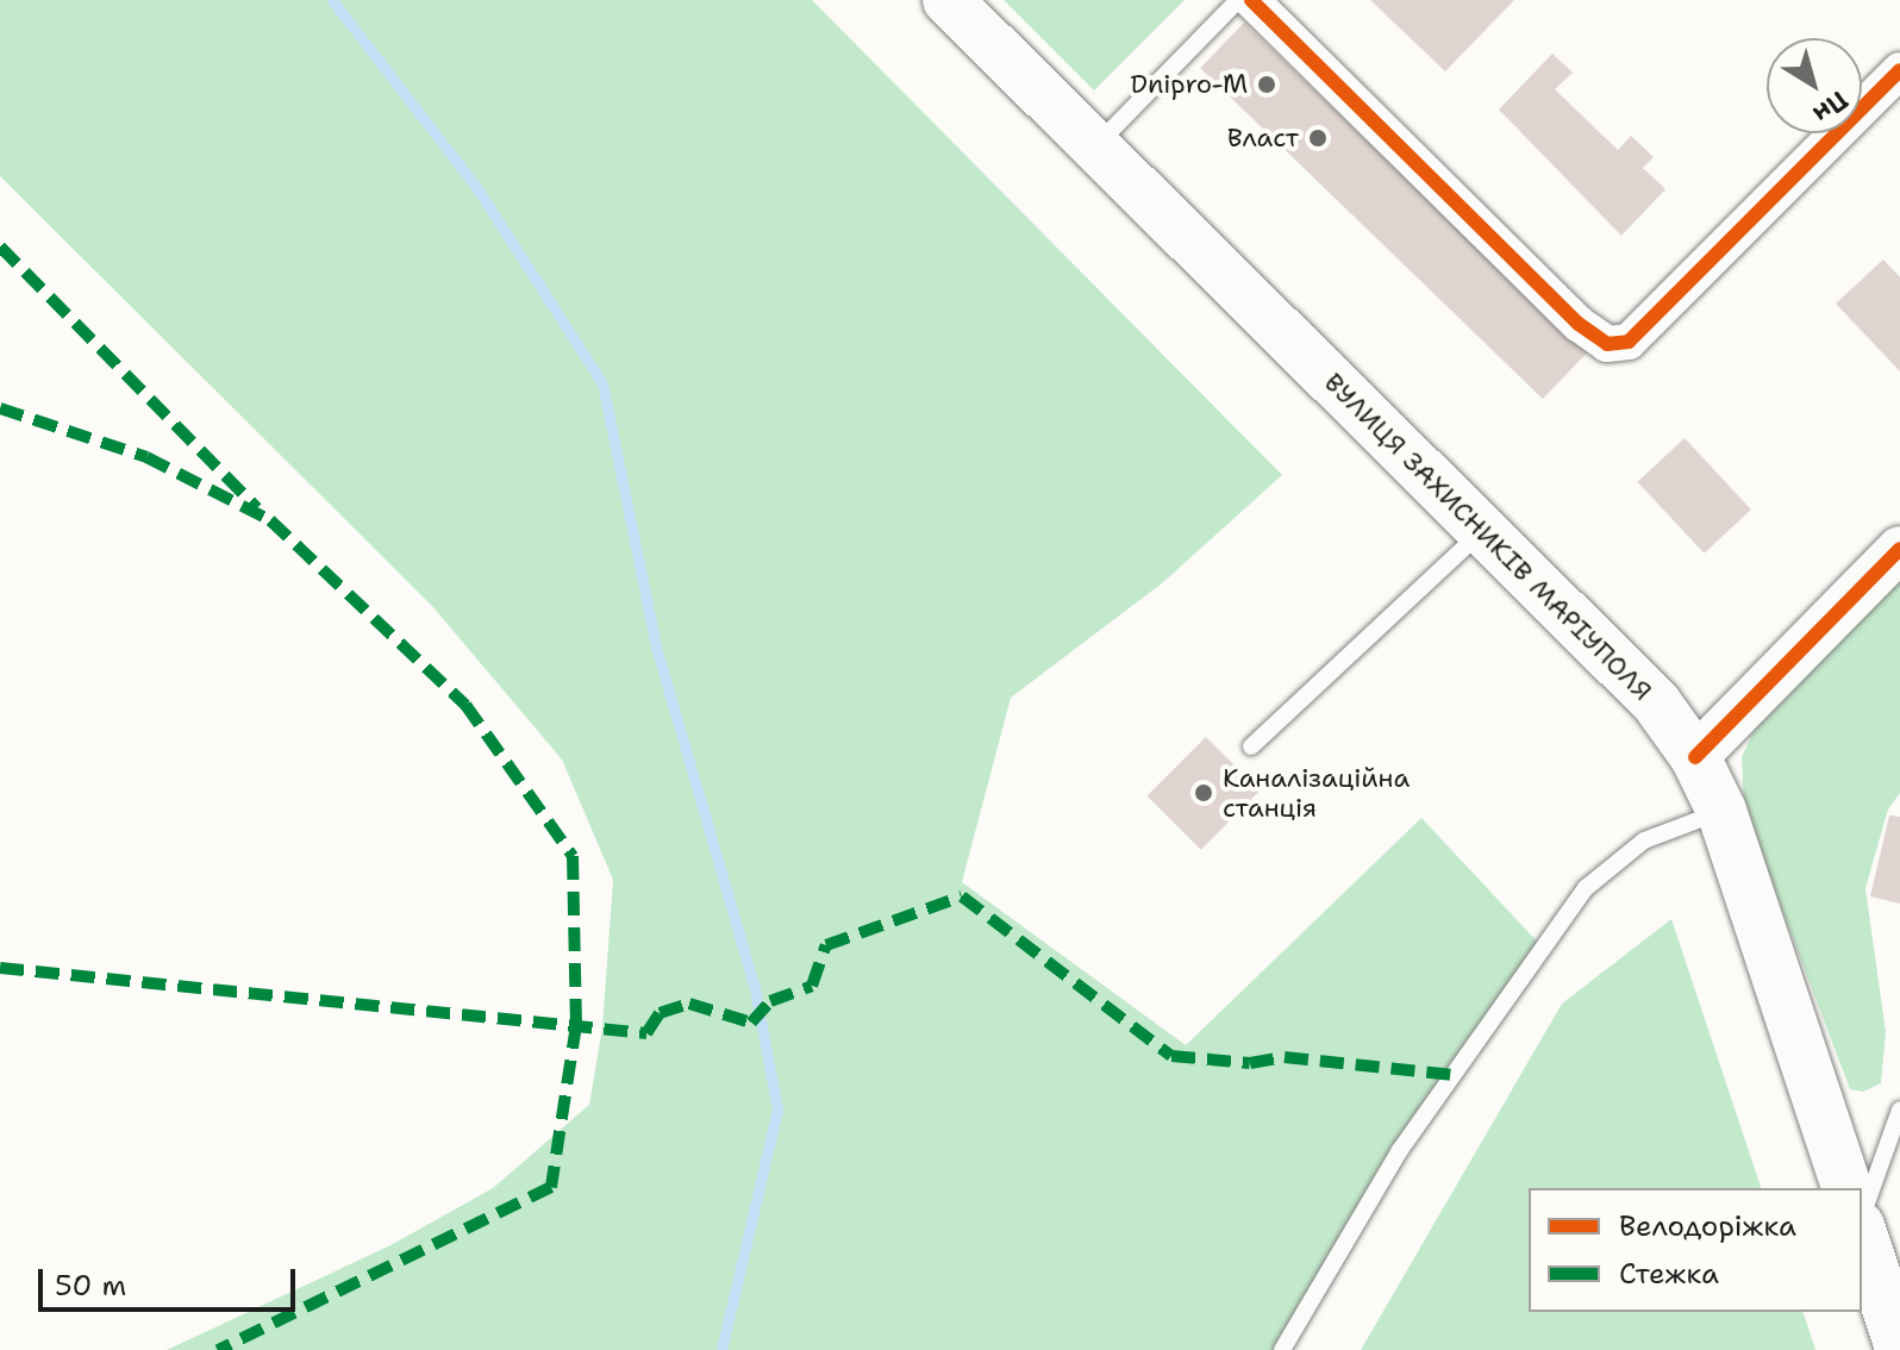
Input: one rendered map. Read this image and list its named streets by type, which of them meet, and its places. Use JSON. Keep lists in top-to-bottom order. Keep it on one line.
{"streets":{"main road":["ВУЛИЦЯ ЗАХИСНИКІВ МАРІУПОЛЯ"]},"places":["Dnipro-M","Власт","Каналізаційна станція"],"legend":["Велодоріжка","Стежка"],"scale_bar":"50 m","north":"bottom right"}
